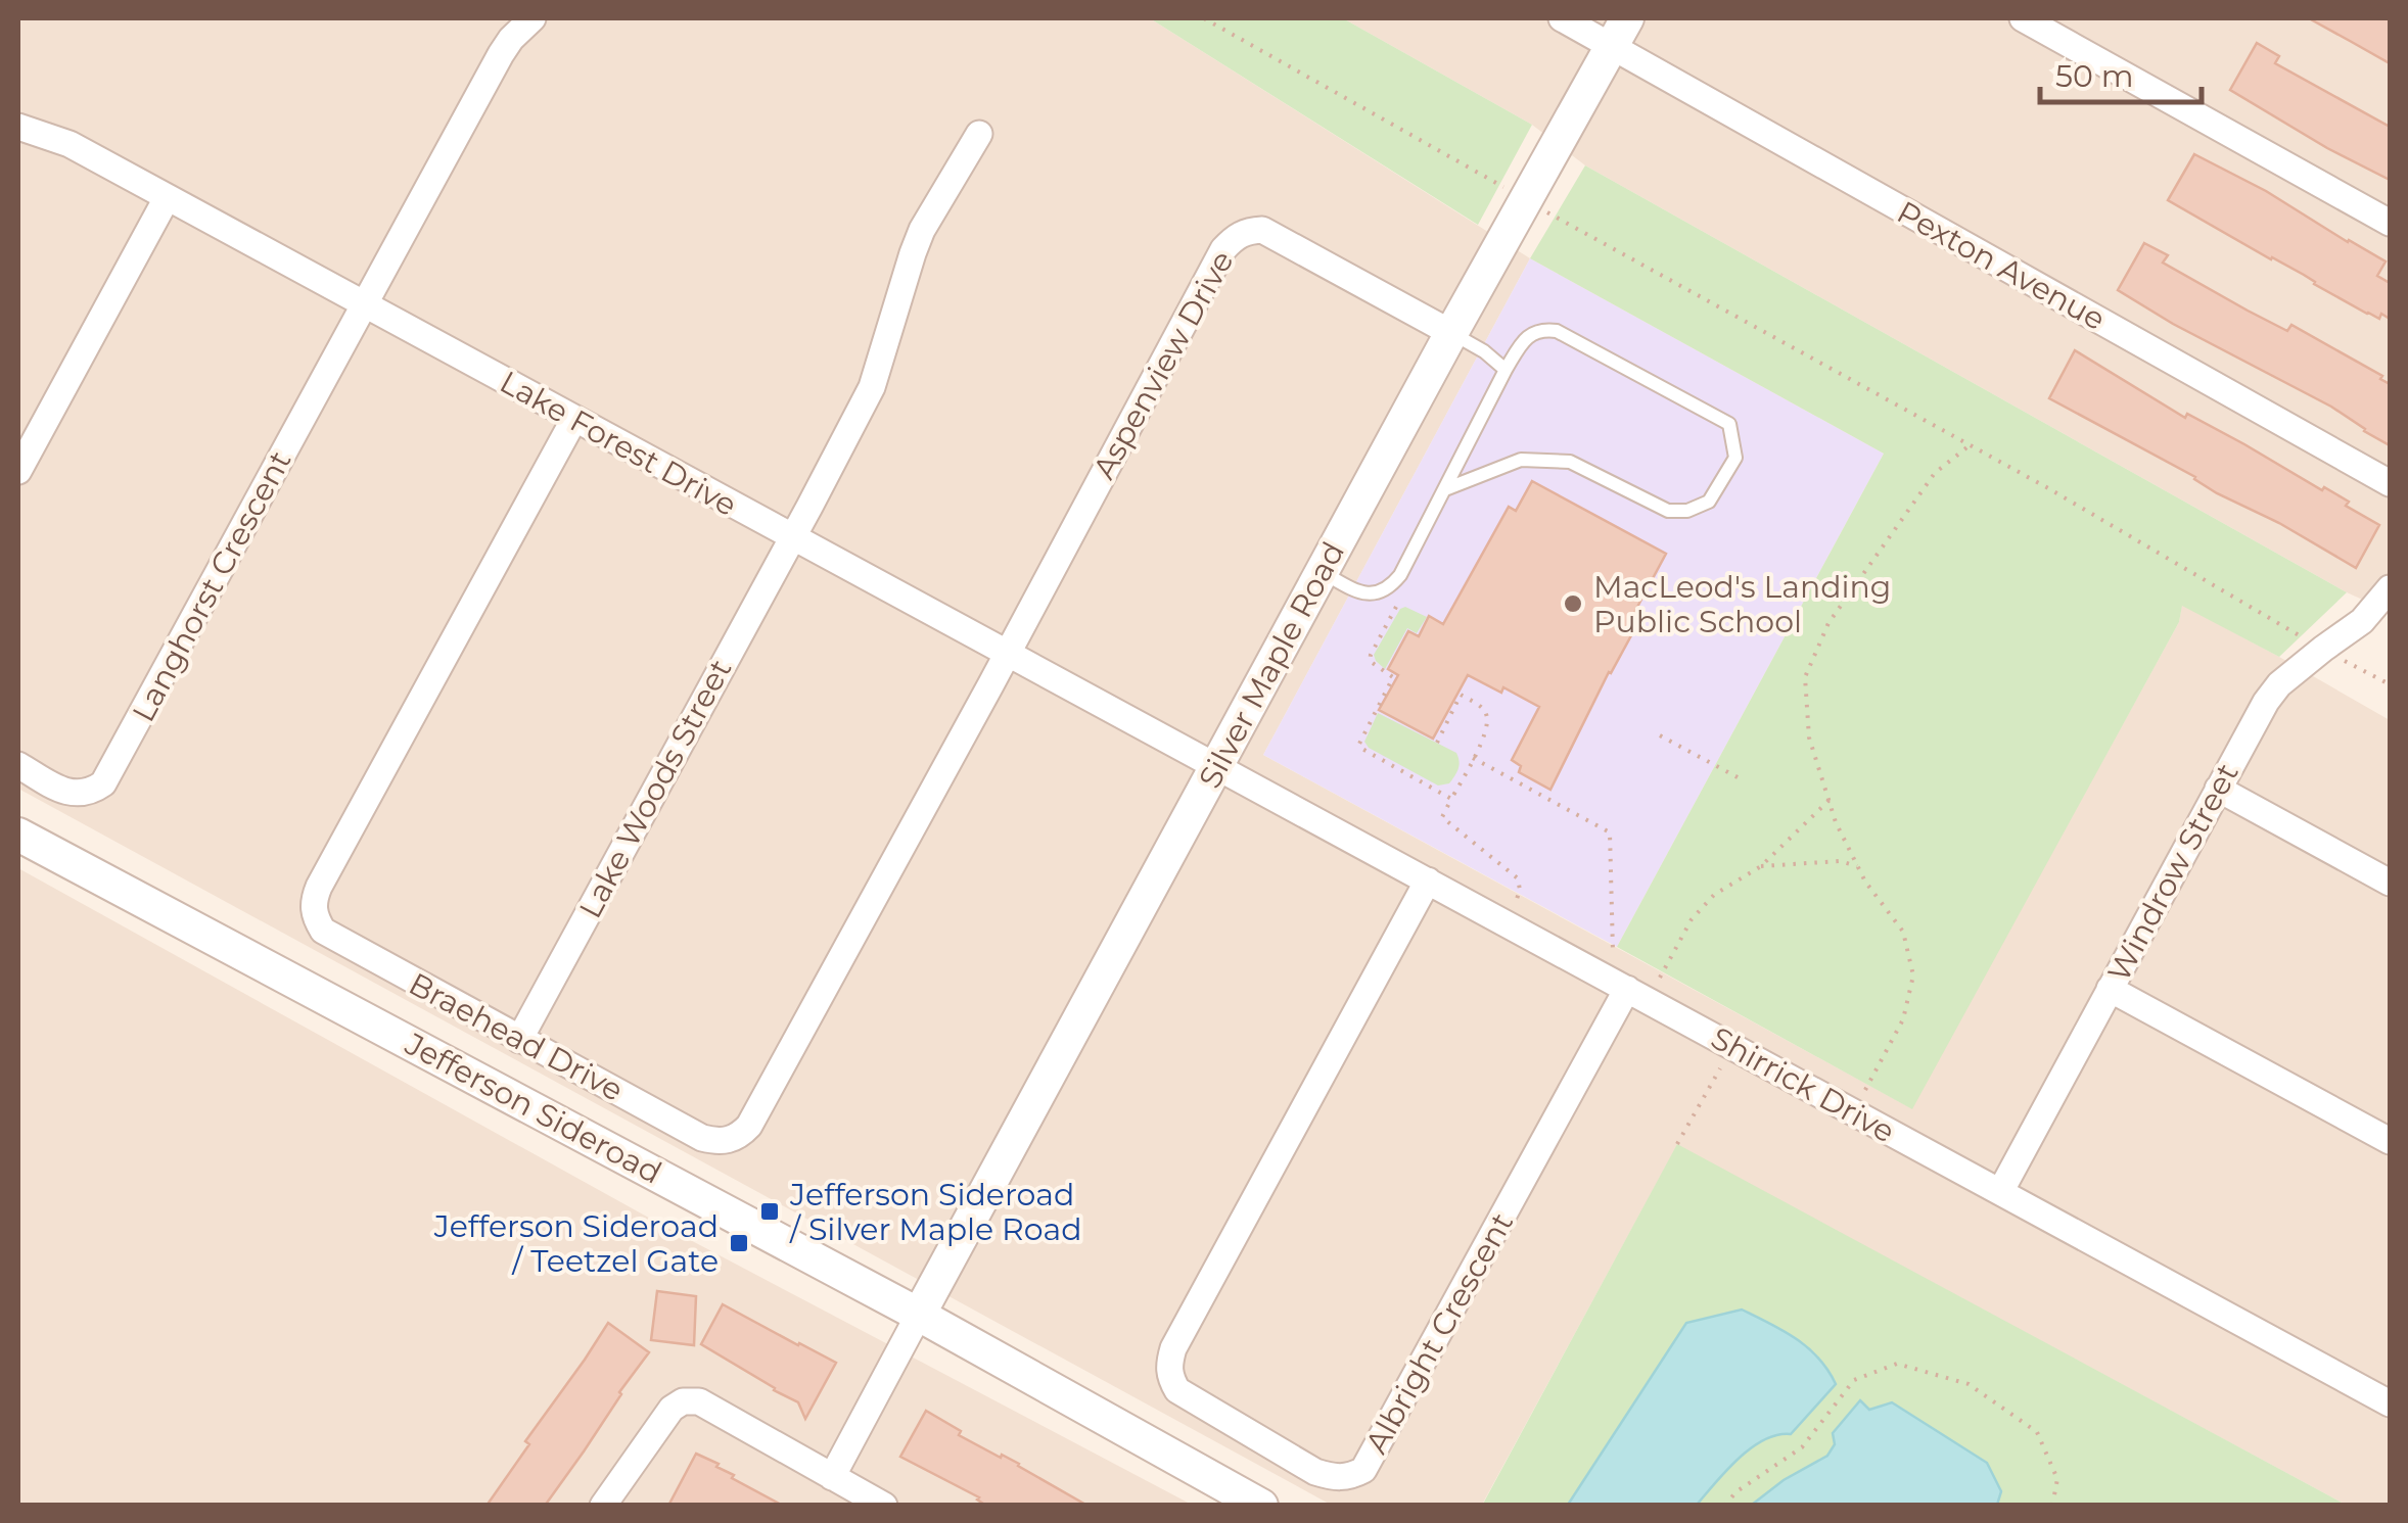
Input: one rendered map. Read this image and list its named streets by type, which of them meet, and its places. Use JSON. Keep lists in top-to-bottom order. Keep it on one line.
{"streets":{"street":["Pexton Avenue","Aspenview Drive","Lake Forest Drive","Langhorst Crescent","Silver Maple Road","Lake Woods Street","Windrow Street","Braehead Drive","Shirrick Drive","Jefferson Sideroad","Albright Crescent"]},"crossings":[["Pexton Avenue","Silver Maple Road"],["Aspenview Drive","Lake Forest Drive"],["Aspenview Drive","Silver Maple Road"],["Aspenview Drive","Braehead Drive"],["Lake Forest Drive","Langhorst Crescent"],["Lake Forest Drive","Silver Maple Road"],["Lake Forest Drive","Lake Woods Street"],["Lake Forest Drive","Braehead Drive"],["Lake Forest Drive","Shirrick Drive"],["Silver Maple Road","Shirrick Drive"],["Silver Maple Road","Jefferson Sideroad"],["Lake Woods Street","Braehead Drive"],["Windrow Street","Shirrick Drive"],["Shirrick Drive","Albright Crescent"]],"places":{"other":["MacLeod's Landing Public School"],"transit":["Jefferson Sideroad / Silver Maple Road","Jefferson Sideroad / Teetzel Gate"]},"scale_bar":"50 m"}
